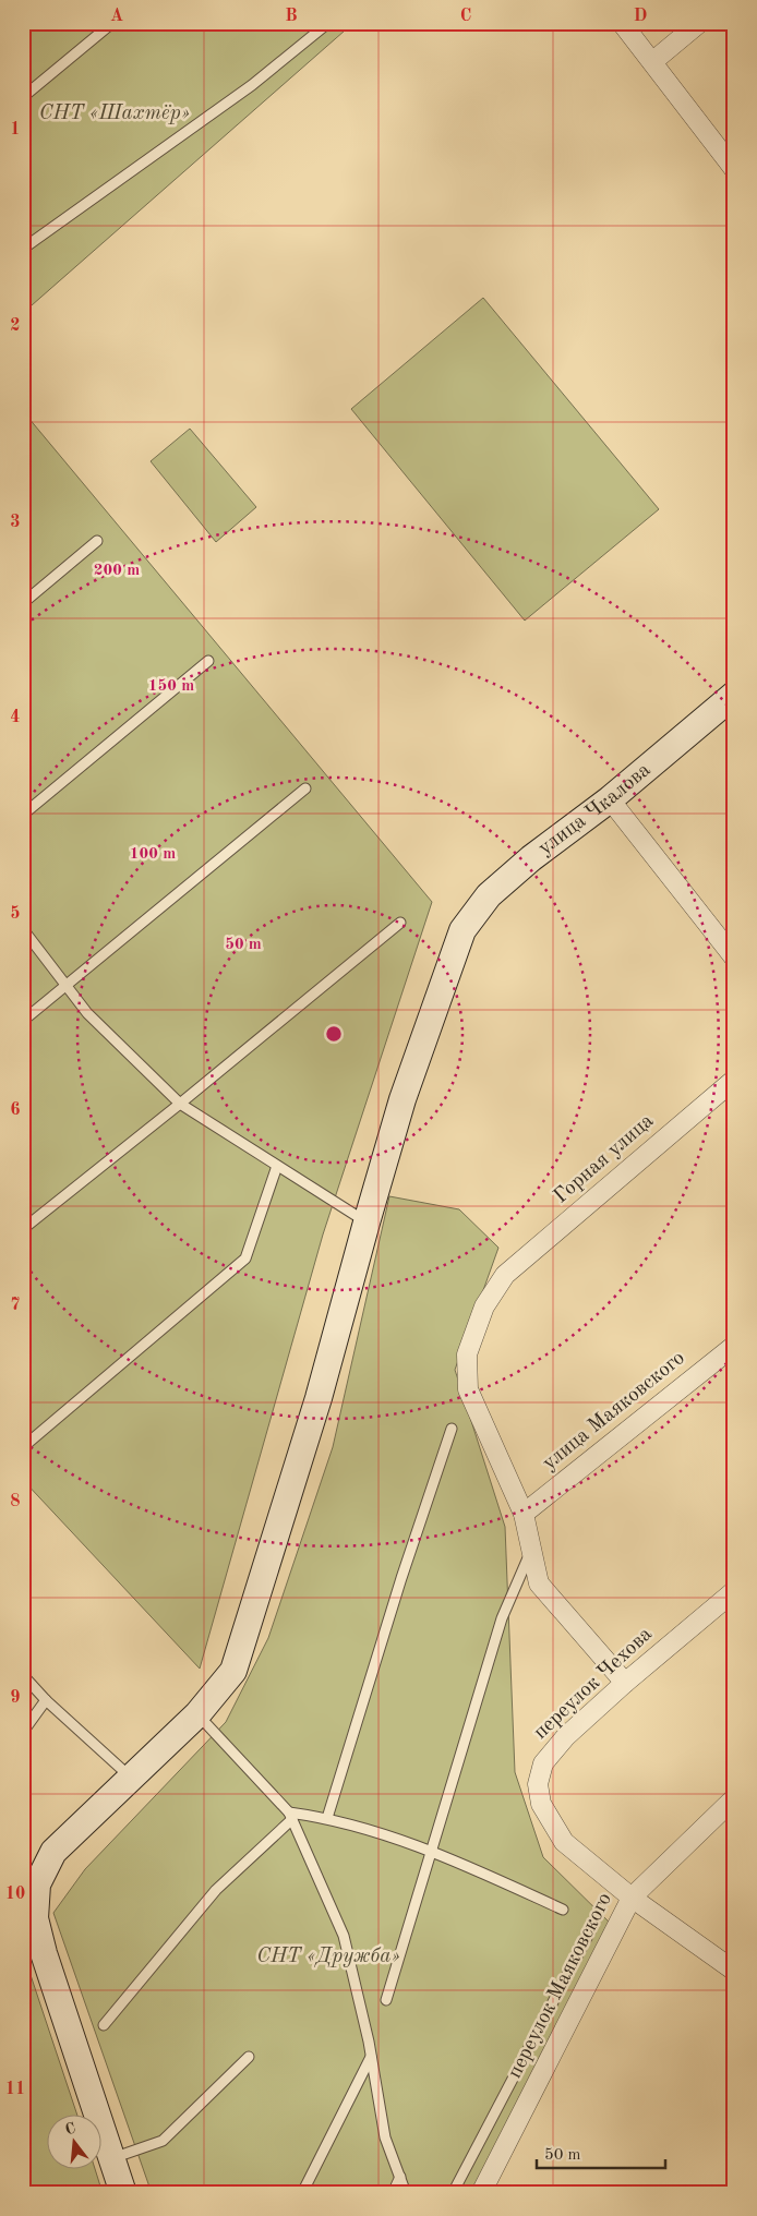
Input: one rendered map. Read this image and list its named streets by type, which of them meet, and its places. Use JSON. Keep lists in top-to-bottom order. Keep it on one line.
{"streets":{"main road":["улица Чкалова"],"street":["Горная улица","улица Маяковского","переулок Чехова","переулок Маяковского"]},"crossings":[["Горная улица","улица Маяковского"],["Горная улица","переулок Чехова"],["переулок Чехова","переулок Маяковского"]],"parks":["СНТ «Шахтёр»","СНТ «Дружба»"],"scale_bar":"50 m","north":"top","grid":{"columns":["A","B","C","D"],"rows":["1","2","3","4","5","6","7","8","9","10","11"]},"rings":["200 m","150 m","100 m","50 m"]}
